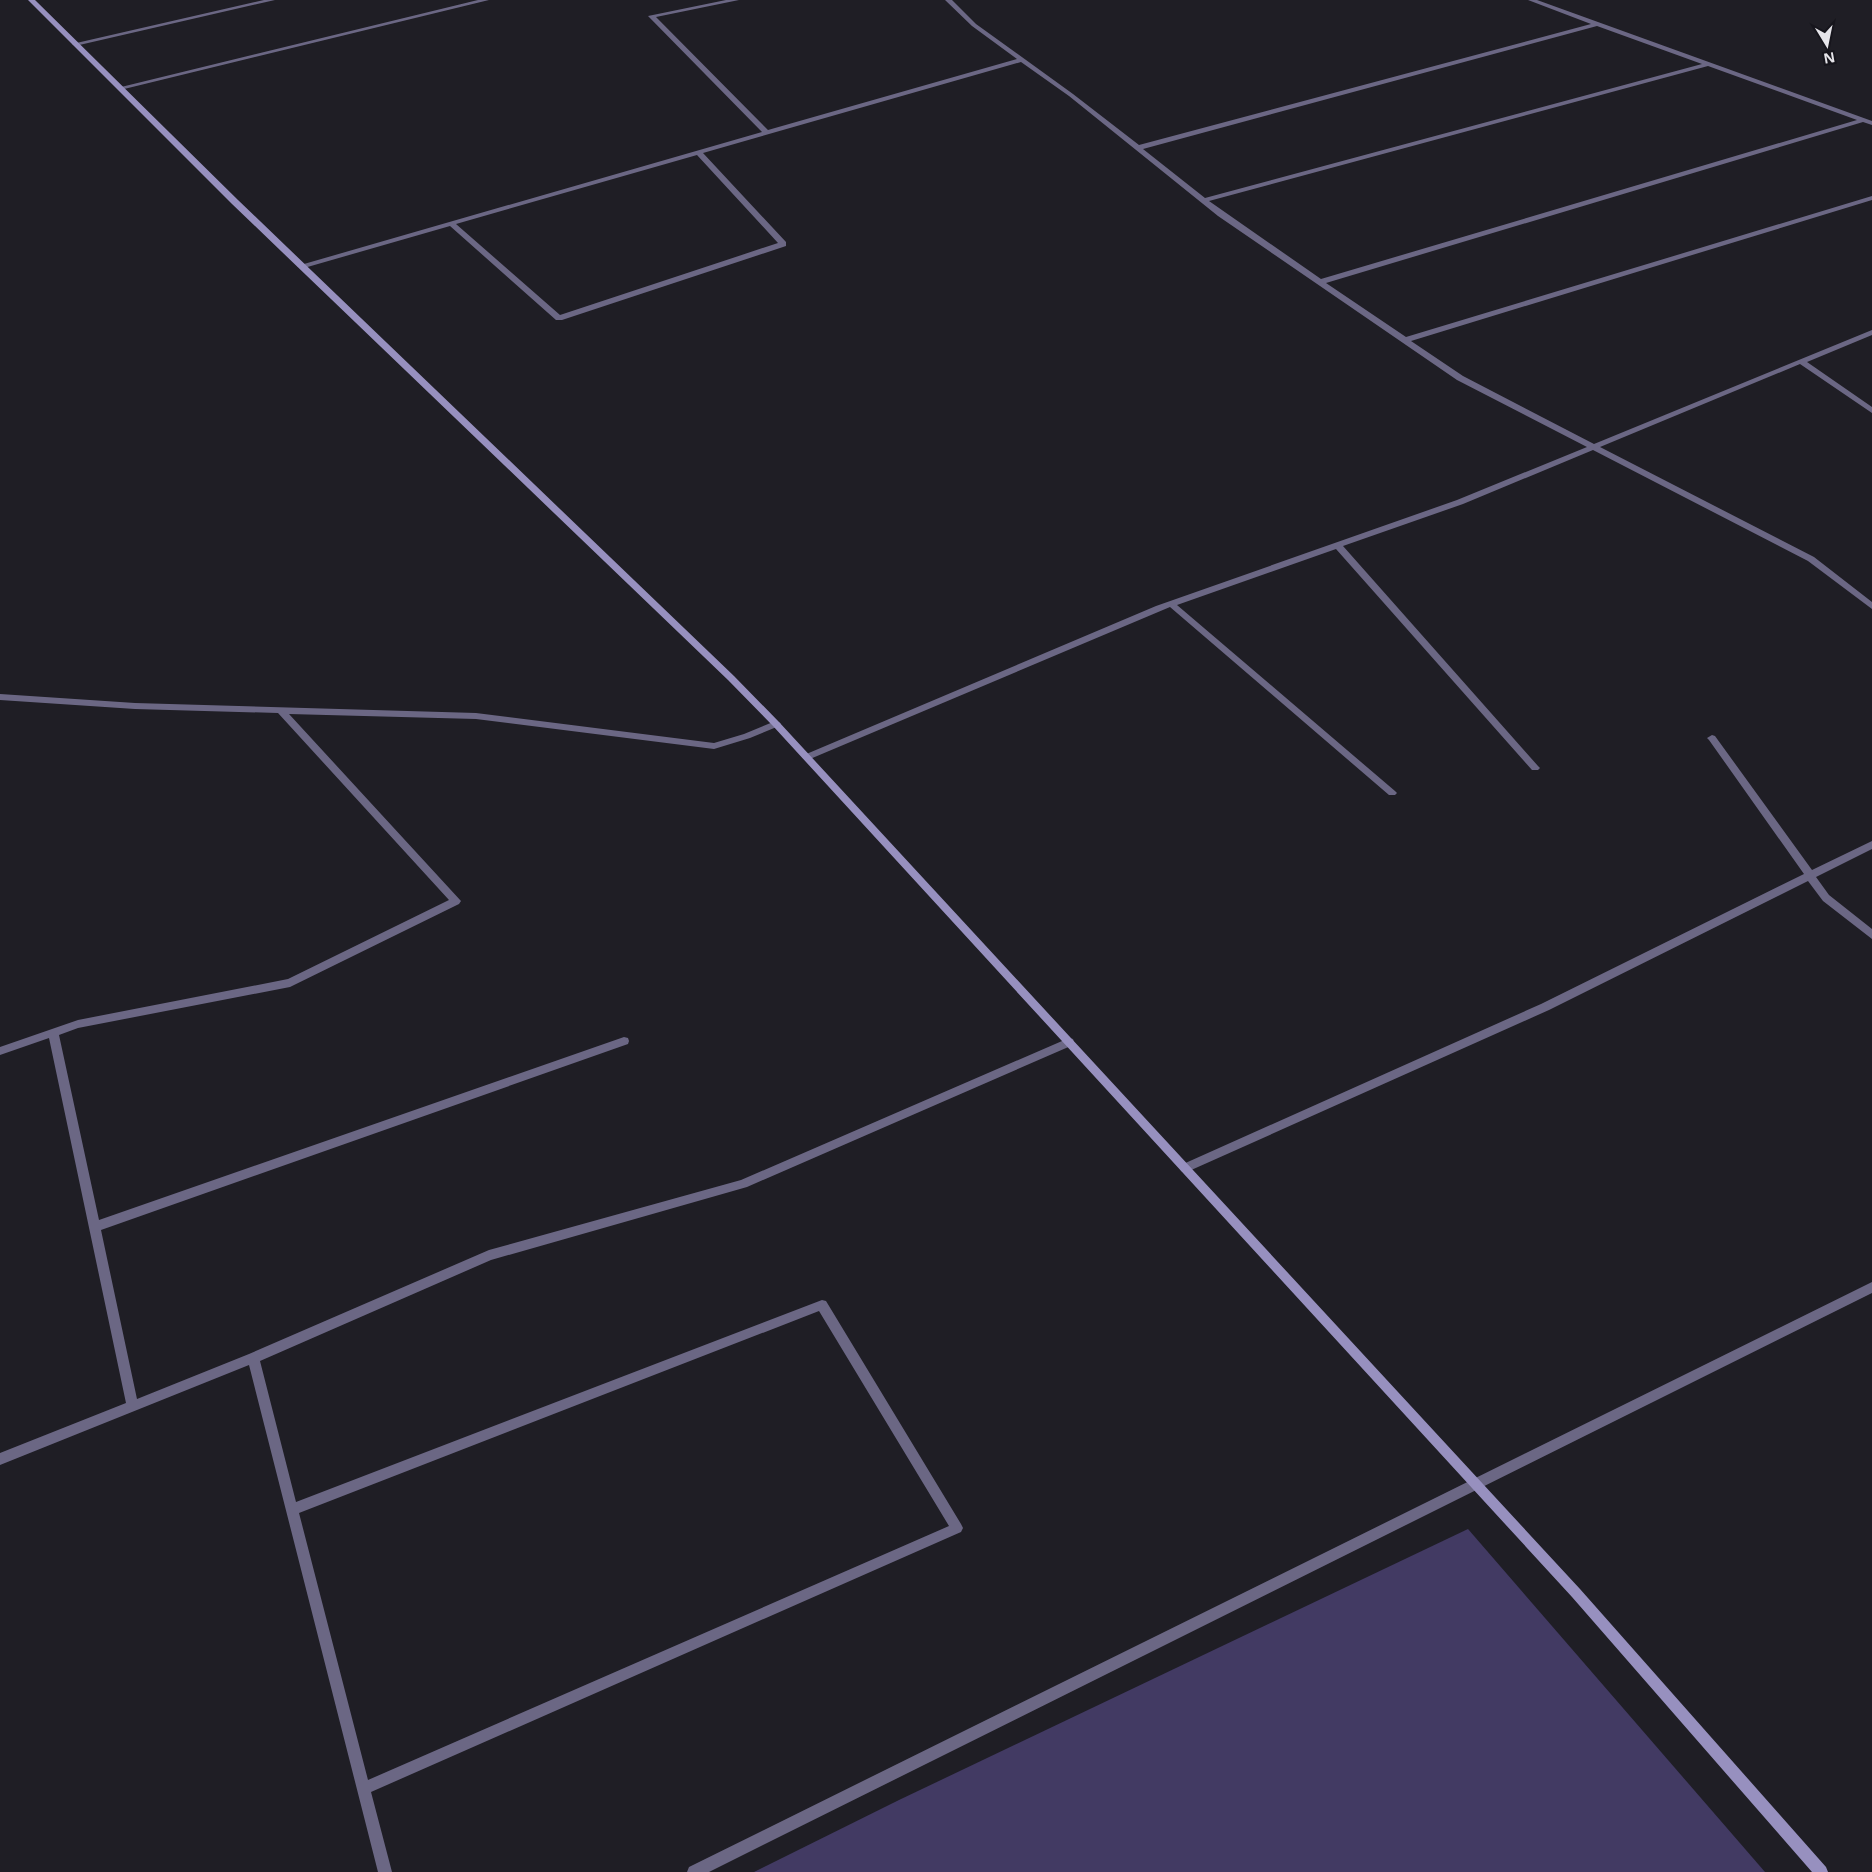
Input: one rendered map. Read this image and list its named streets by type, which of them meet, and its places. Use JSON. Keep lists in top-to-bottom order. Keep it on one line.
{"north":"bottom"}
